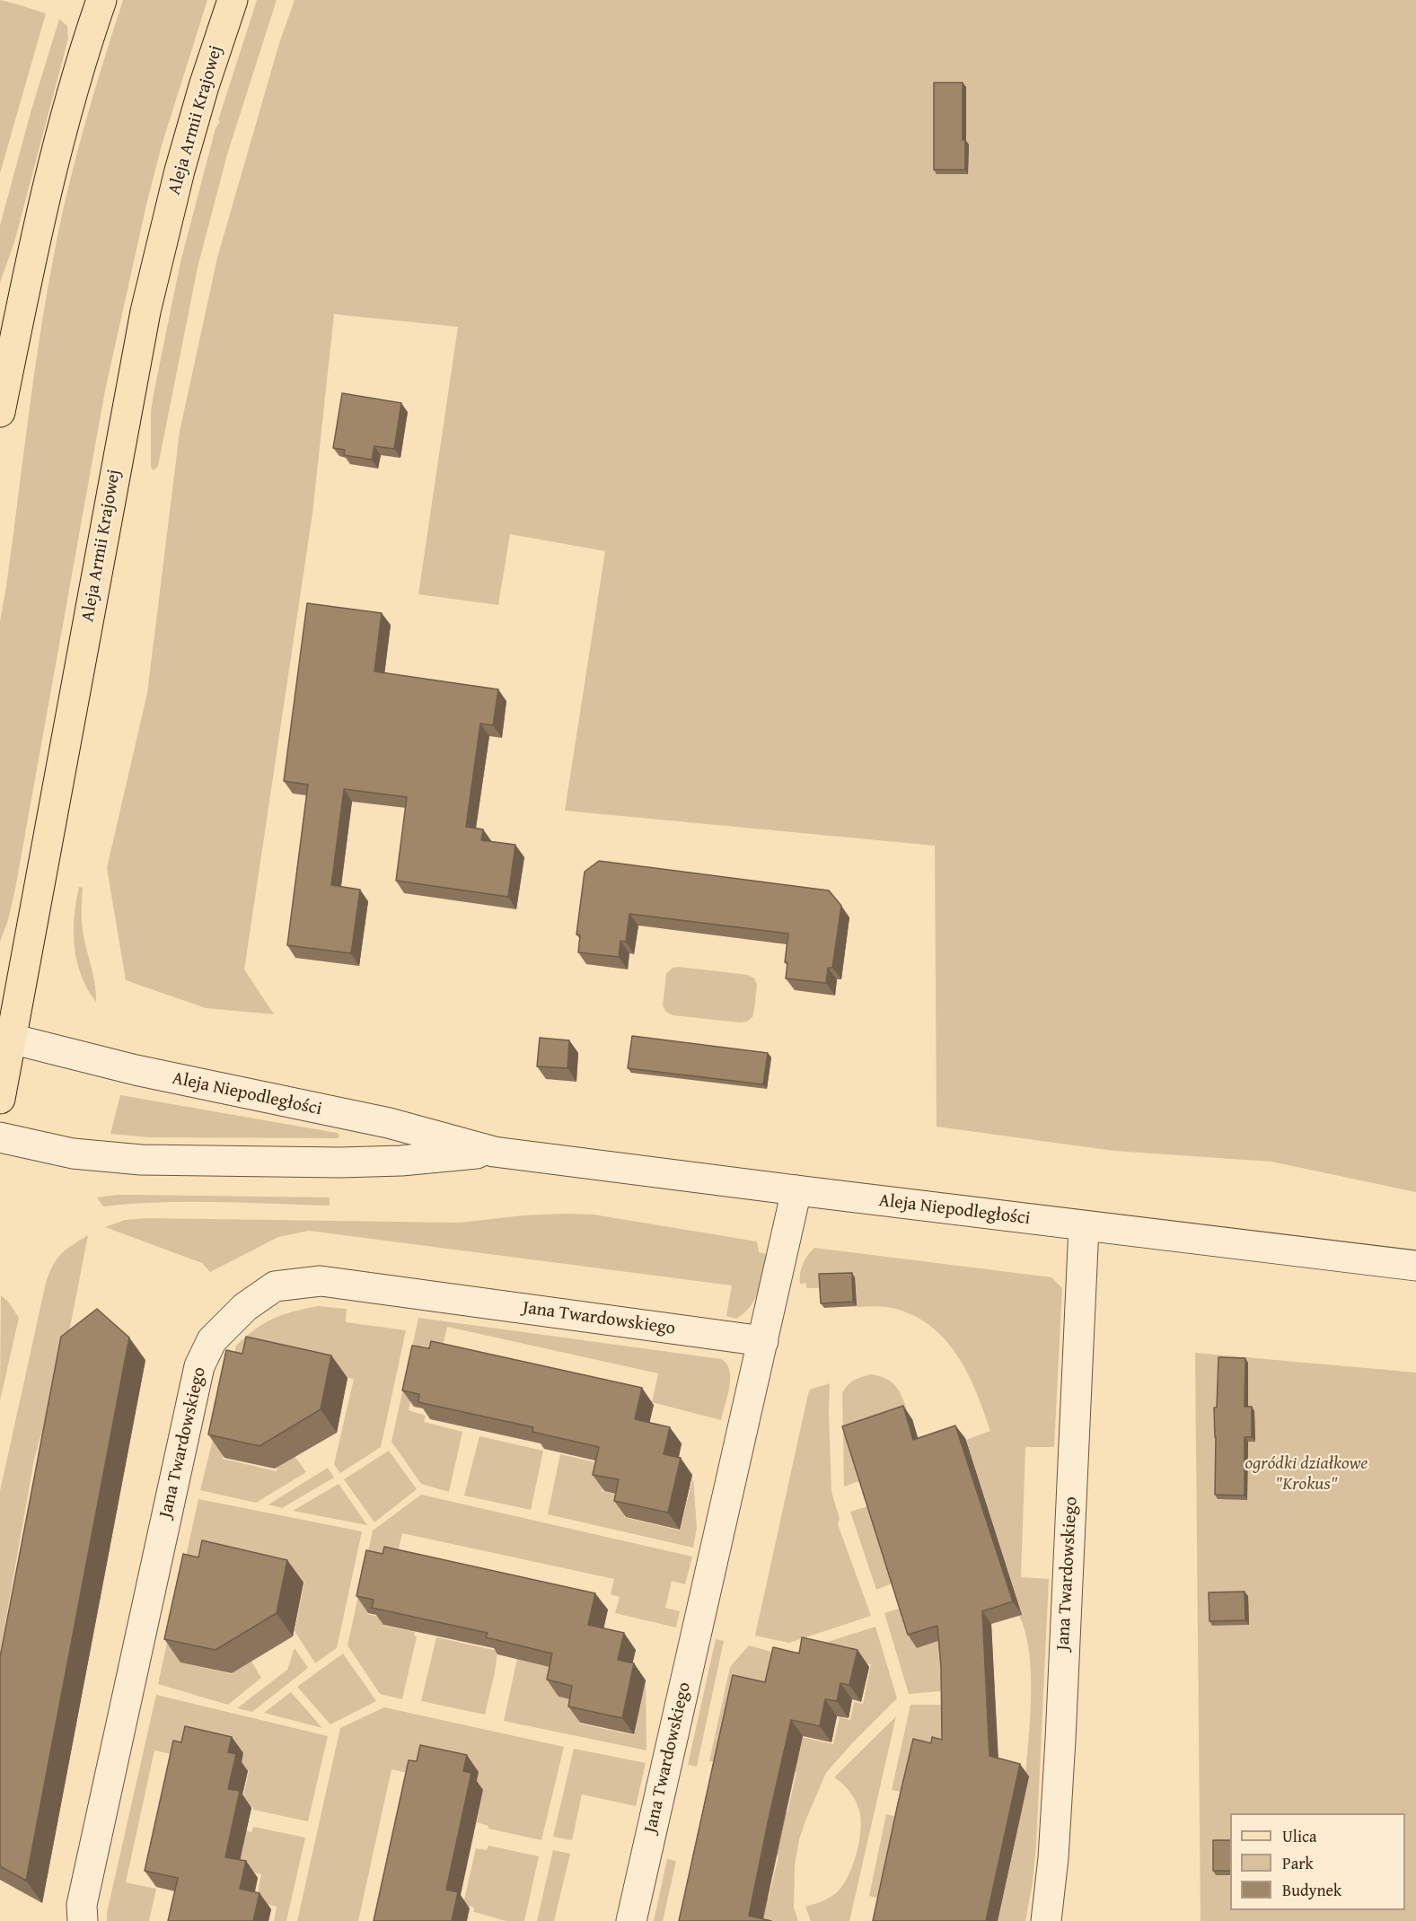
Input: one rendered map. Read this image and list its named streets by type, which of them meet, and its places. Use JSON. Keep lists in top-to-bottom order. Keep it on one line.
{"streets":{"main road":["Aleja Armii Krajowej"],"street":["Aleja Niepodległości","Jana Twardowskiego"]},"crossings":[["Aleja Armii Krajowej","Aleja Niepodległości"],["Aleja Niepodległości","Jana Twardowskiego"]],"parks":["ogródki działkowe \"Krokus\""],"legend":["Ulica","Park","Budynek"]}
